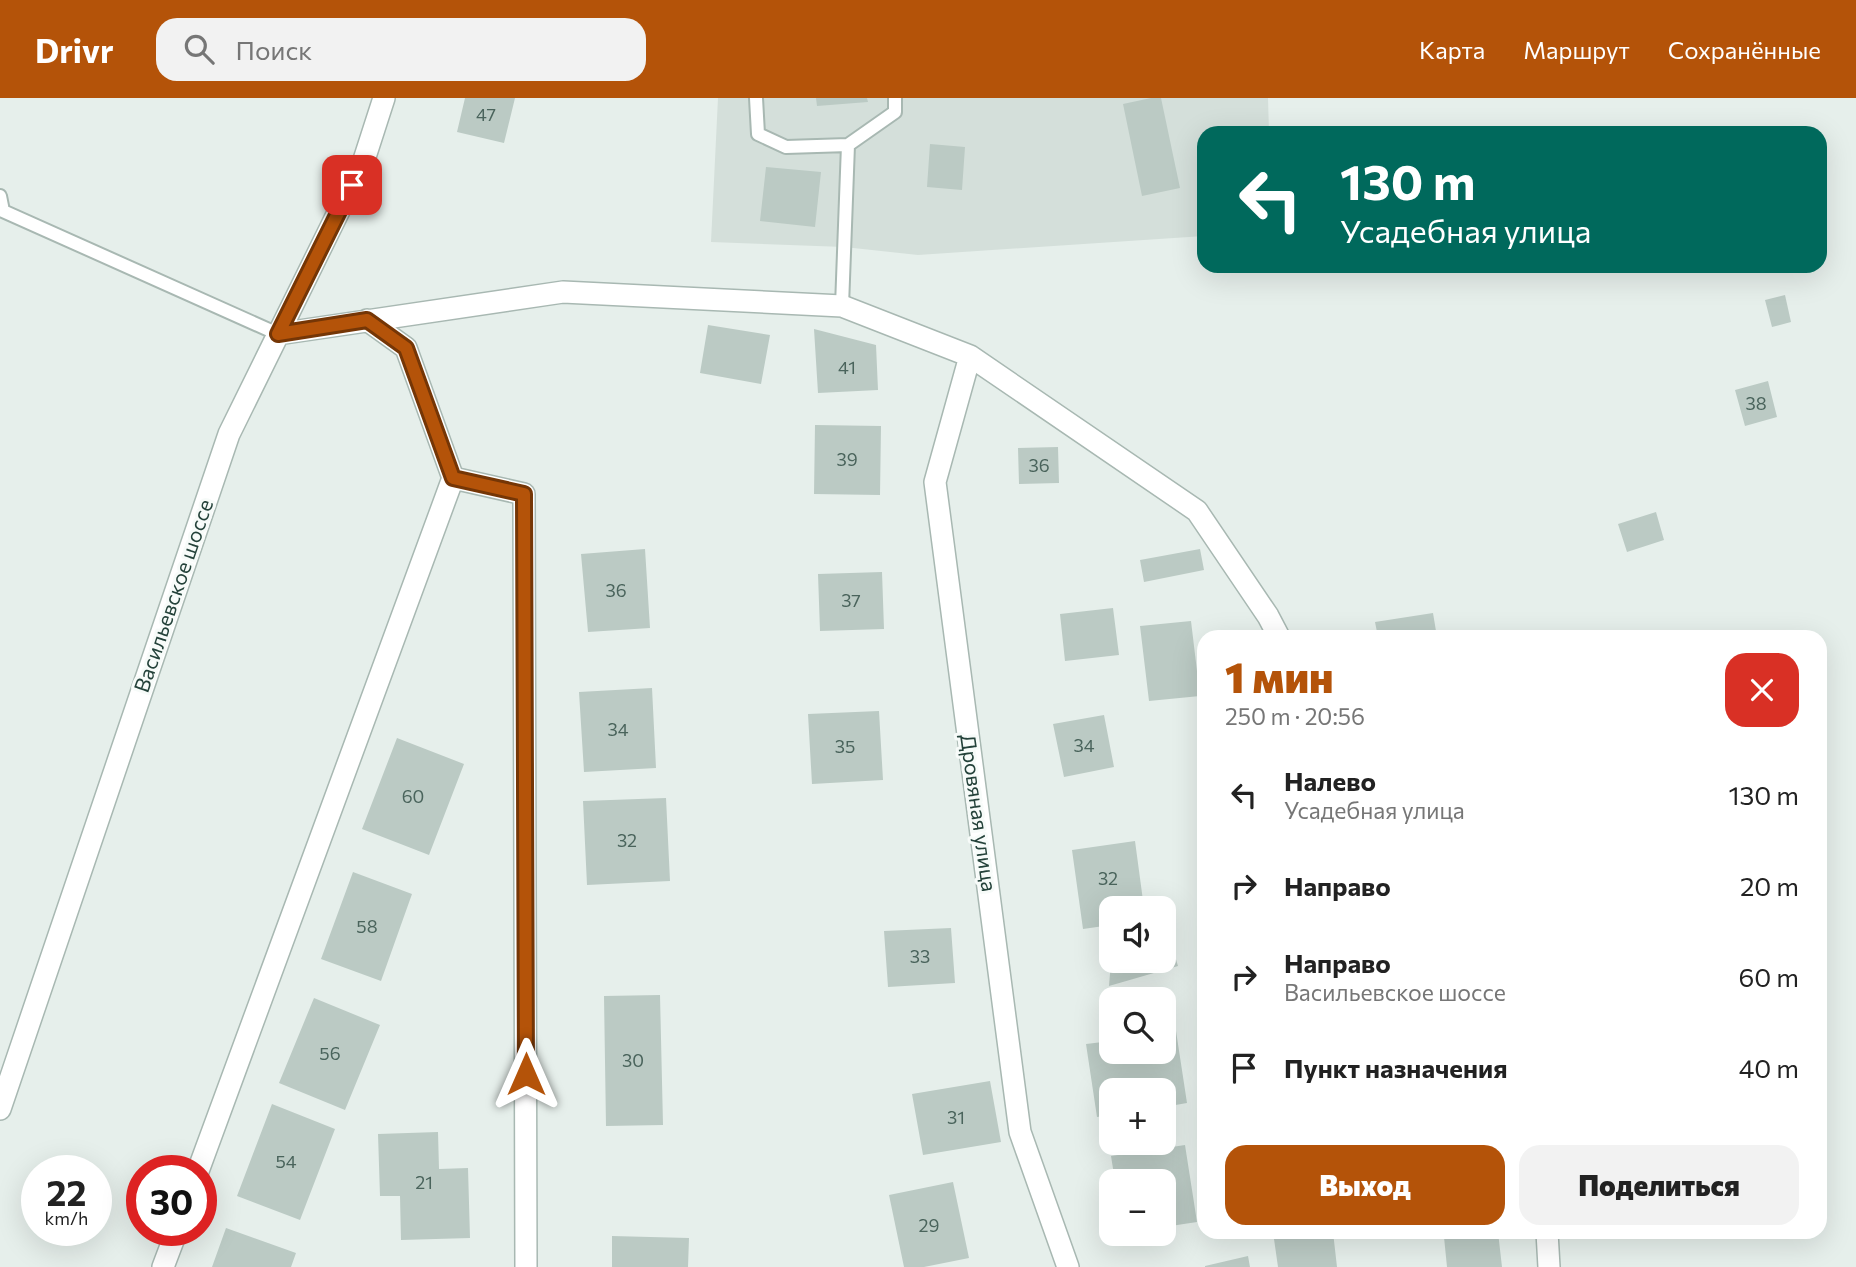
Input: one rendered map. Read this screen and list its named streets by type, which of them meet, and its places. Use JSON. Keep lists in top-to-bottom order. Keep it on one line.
{"streets":{"street":["Васильевское шоссе","Дровяная улица"]},"house_numbers":["47","41","38","39","36","36","37","34","34","35","60","32","32","58","33","56","30","31","54","21","29"],"page":{"header":"Drivr","search":"Поиск","nav":["Карта","Маршрут","Сохранённые"],"turn":["130 m","Усадебная улица"],"heading":["1 мин","250 m · 20:56"],"list":[{"name":"Налево","note":"Усадебная улица","value":"130 m"},{"name":"Направо","value":"20 m"},{"name":"Направо","note":"Васильевское шоссе","value":"60 m"},{"name":"Пункт назначения","value":"40 m"}],"map_buttons":["+","−"],"buttons":["Выход","Поделиться"],"speed":"22 km/h","limit":"30"}}
